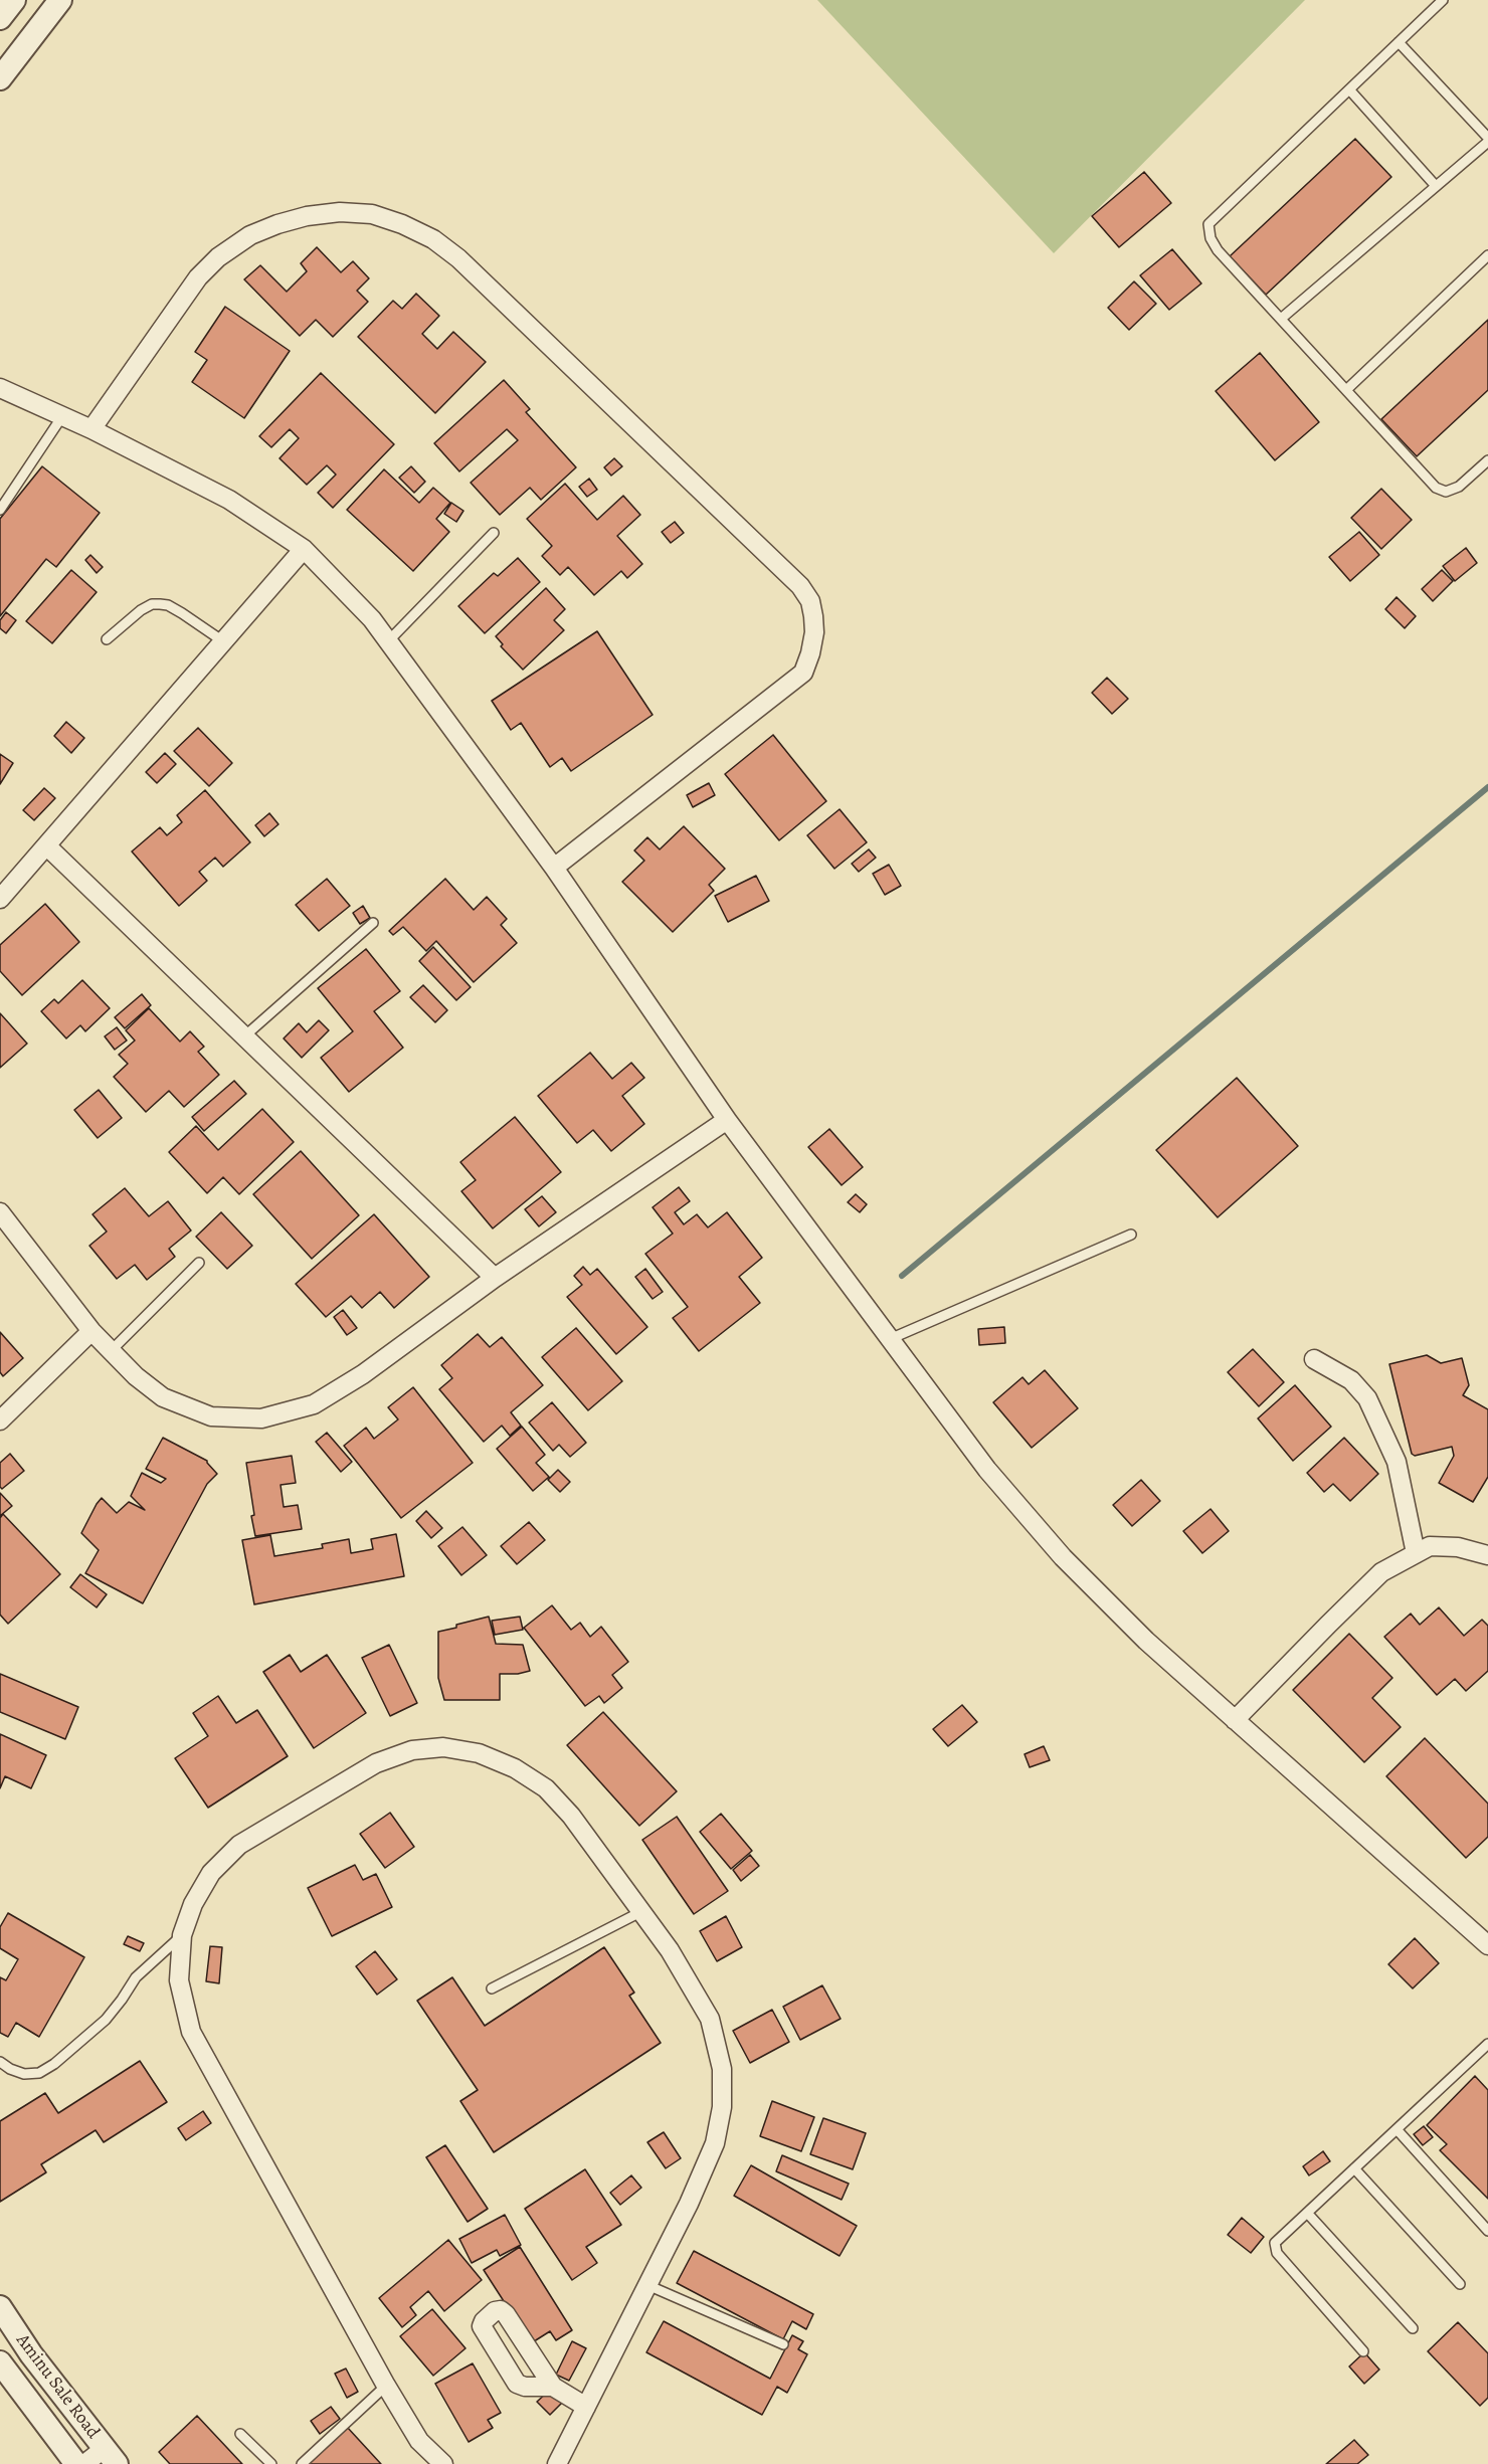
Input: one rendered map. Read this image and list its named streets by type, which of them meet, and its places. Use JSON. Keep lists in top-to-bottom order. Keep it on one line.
{"streets":{"street":["Aminu Sale Road"]}}
